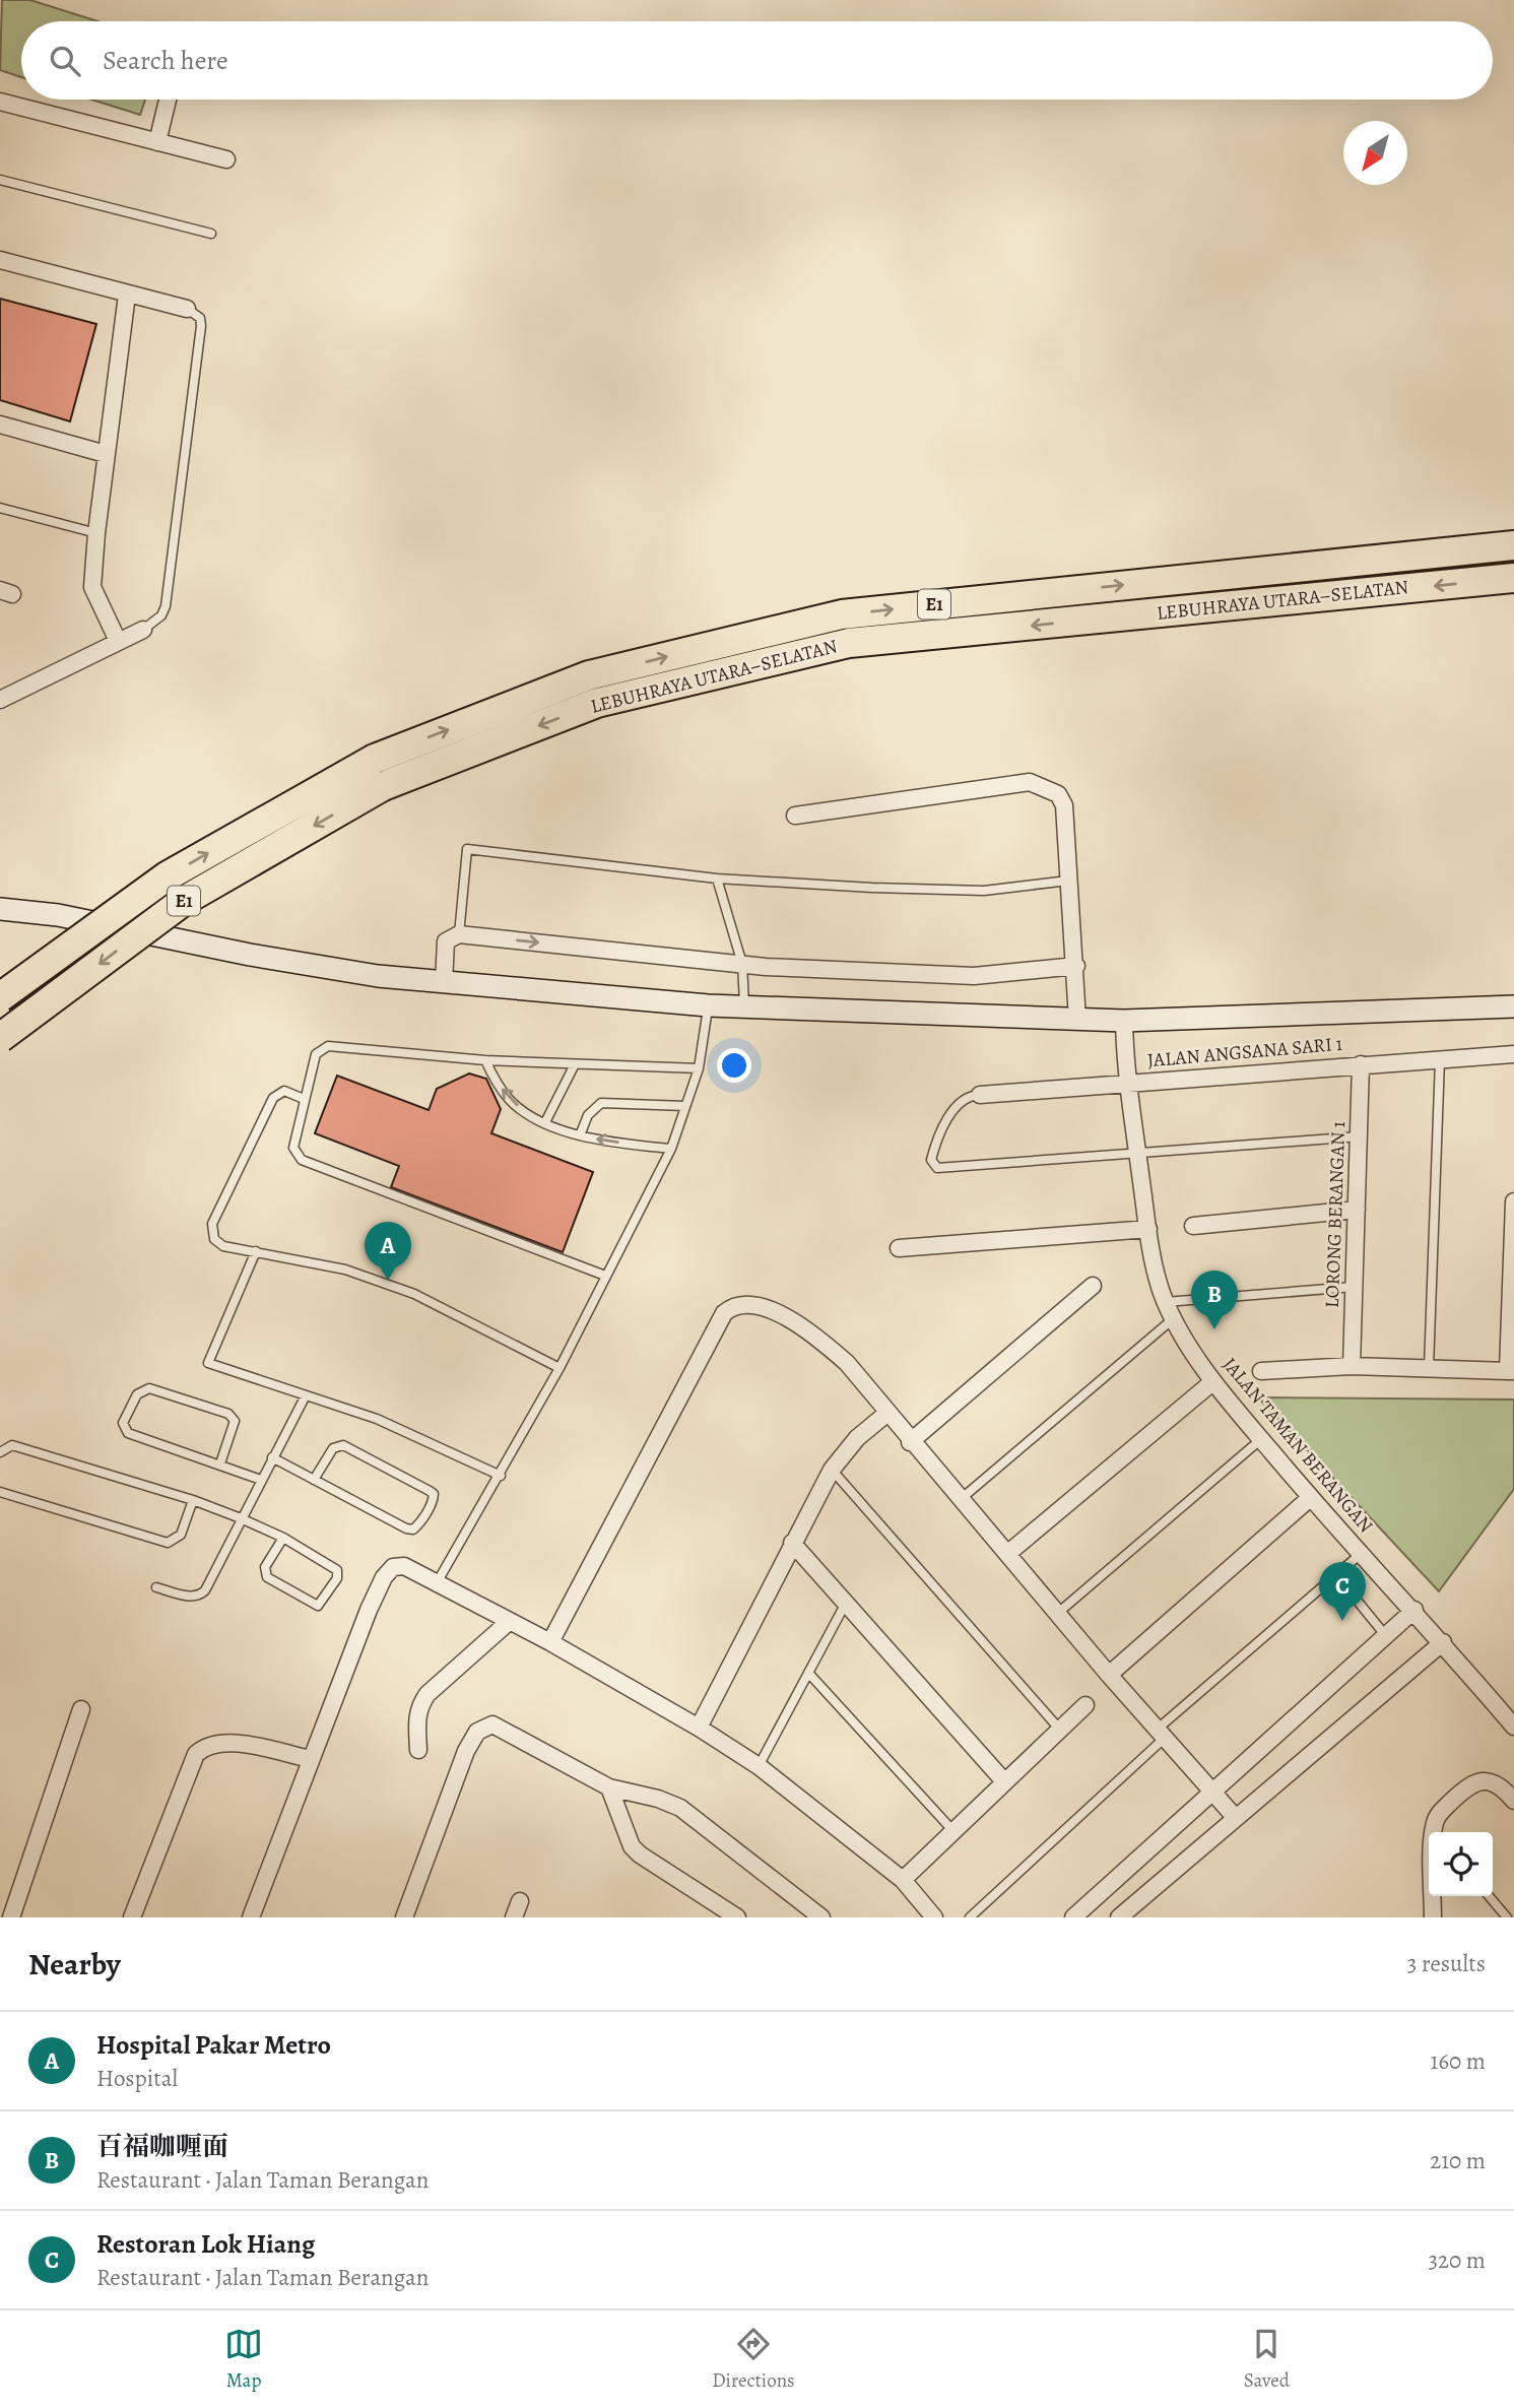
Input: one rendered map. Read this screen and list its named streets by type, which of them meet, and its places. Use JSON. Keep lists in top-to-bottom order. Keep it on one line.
{"streets":{"highway":["LEBUHRAYA UTARA–SELATAN","E1"],"street":["JALAN ANGSANA SARI 1","LORONG BERANGAN 1","JALAN TAMAN BERANGAN"]},"crossings":[["JALAN ANGSANA SARI 1","LORONG BERANGAN 1"],["JALAN ANGSANA SARI 1","JALAN TAMAN BERANGAN"]],"north":"bottom left","page":{"search":"Search here","pins":["A","B","C"],"heading":["Nearby","3 results"],"list":[{"mark":"A","name":"Hospital Pakar Metro","note":"Hospital","value":"160 m"},{"mark":"B","name":"百福咖喱面","note":"Restaurant · Jalan Taman Berangan","value":"210 m"},{"mark":"C","name":"Restoran Lok Hiang","note":"Restaurant · Jalan Taman Berangan","value":"320 m"}],"nav":["Map","Directions","Saved"]}}
